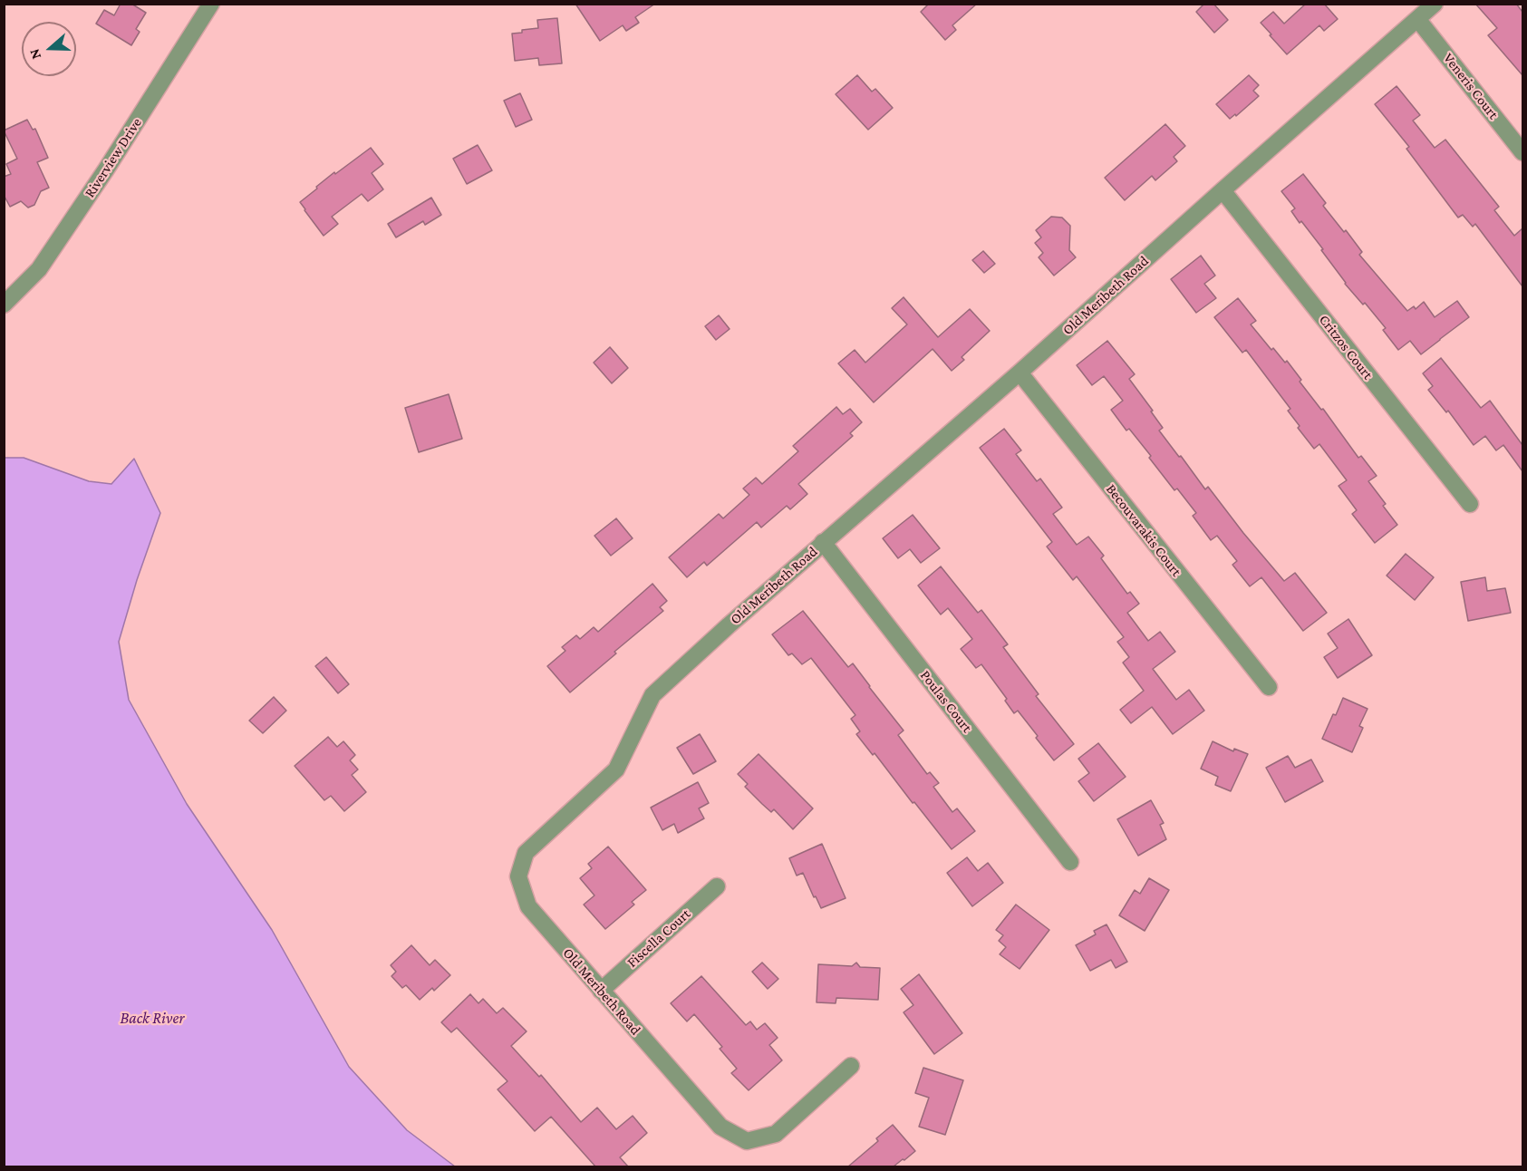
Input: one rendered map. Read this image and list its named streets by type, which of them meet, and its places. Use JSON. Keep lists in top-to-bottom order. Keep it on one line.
{"streets":{"street":["Veneris Court","Riverview Drive","Old Meribeth Road","Critzos Court","Becouvarakis Court","Poulas Court","Fiscella Court"]},"crossings":[["Veneris Court","Old Meribeth Road"],["Old Meribeth Road","Critzos Court"],["Old Meribeth Road","Becouvarakis Court"],["Old Meribeth Road","Poulas Court"],["Old Meribeth Road","Fiscella Court"]],"water":["Back River"],"north":"left"}
